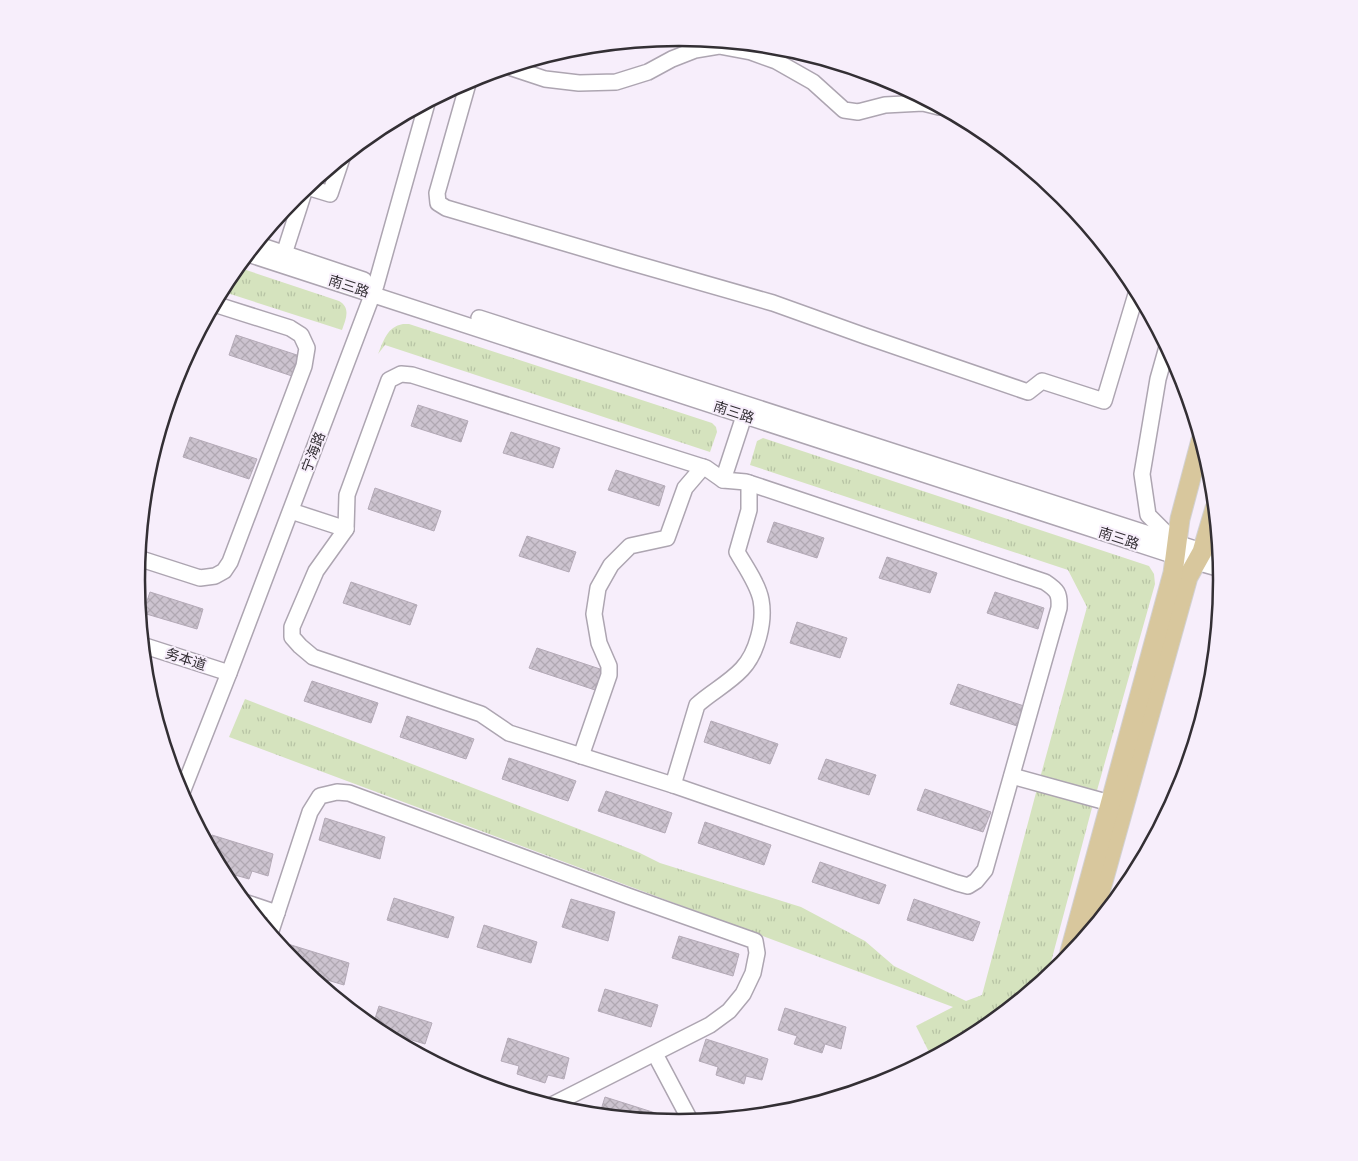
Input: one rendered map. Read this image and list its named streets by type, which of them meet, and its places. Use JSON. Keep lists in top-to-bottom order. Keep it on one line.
{"streets":{"street":["南三路","宁海路","务本道"]},"crossings":[["南三路","宁海路"],["宁海路","务本道"]]}
